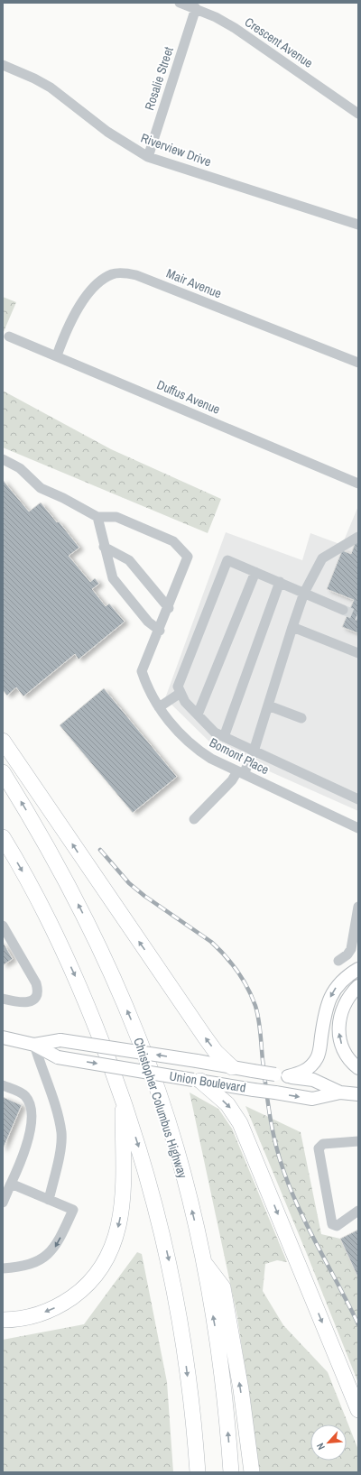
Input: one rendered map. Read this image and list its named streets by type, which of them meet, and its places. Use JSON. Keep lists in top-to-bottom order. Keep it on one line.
{"streets":{"highway":["Christopher Columbus Highway"],"main road":["Union Boulevard"],"street":["Crescent Avenue","Rosalie Street","Riverview Drive","Mair Avenue","Duffus Avenue","Bomont Place"]},"crossings":[["Crescent Avenue","Rosalie Street"],["Rosalie Street","Riverview Drive"],["Mair Avenue","Duffus Avenue"]],"north":"bottom left"}
